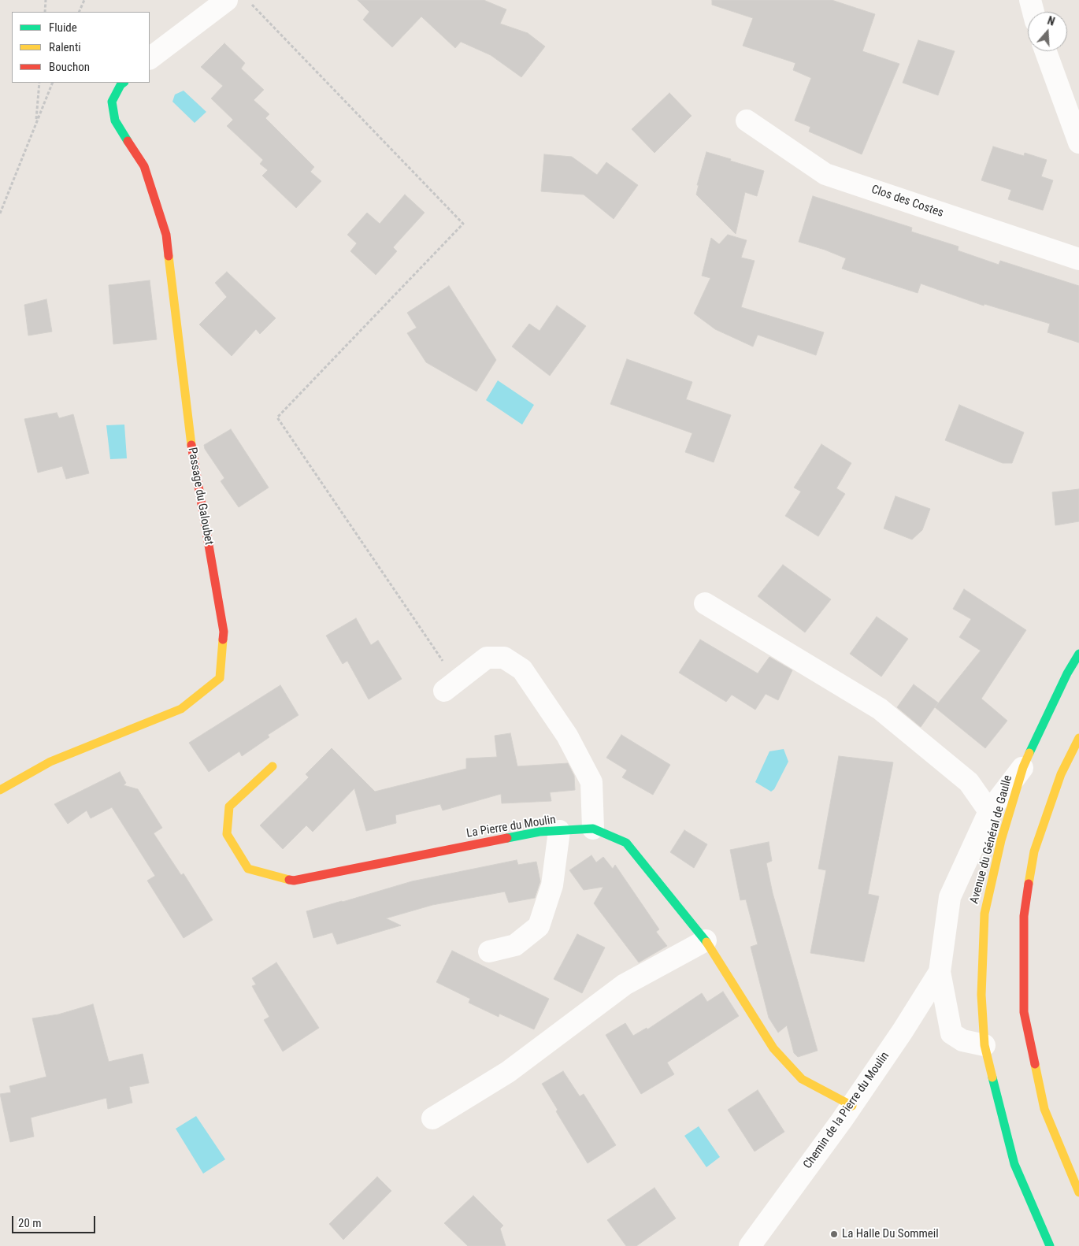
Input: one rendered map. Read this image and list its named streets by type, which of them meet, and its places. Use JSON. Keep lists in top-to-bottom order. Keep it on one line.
{"streets":{"street":["Clos des Costes","Passage du Galoubet","La Pierre du Moulin","Avenue du Général de Gaulle","Chemin de la Pierre du Moulin"]},"crossings":[["La Pierre du Moulin","Chemin de la Pierre du Moulin"],["Avenue du Général de Gaulle","Chemin de la Pierre du Moulin"]],"places":["La Halle Du Sommeil"],"legend":["Fluide","Ralenti","Bouchon"],"scale_bar":"20 m","north":"top"}
